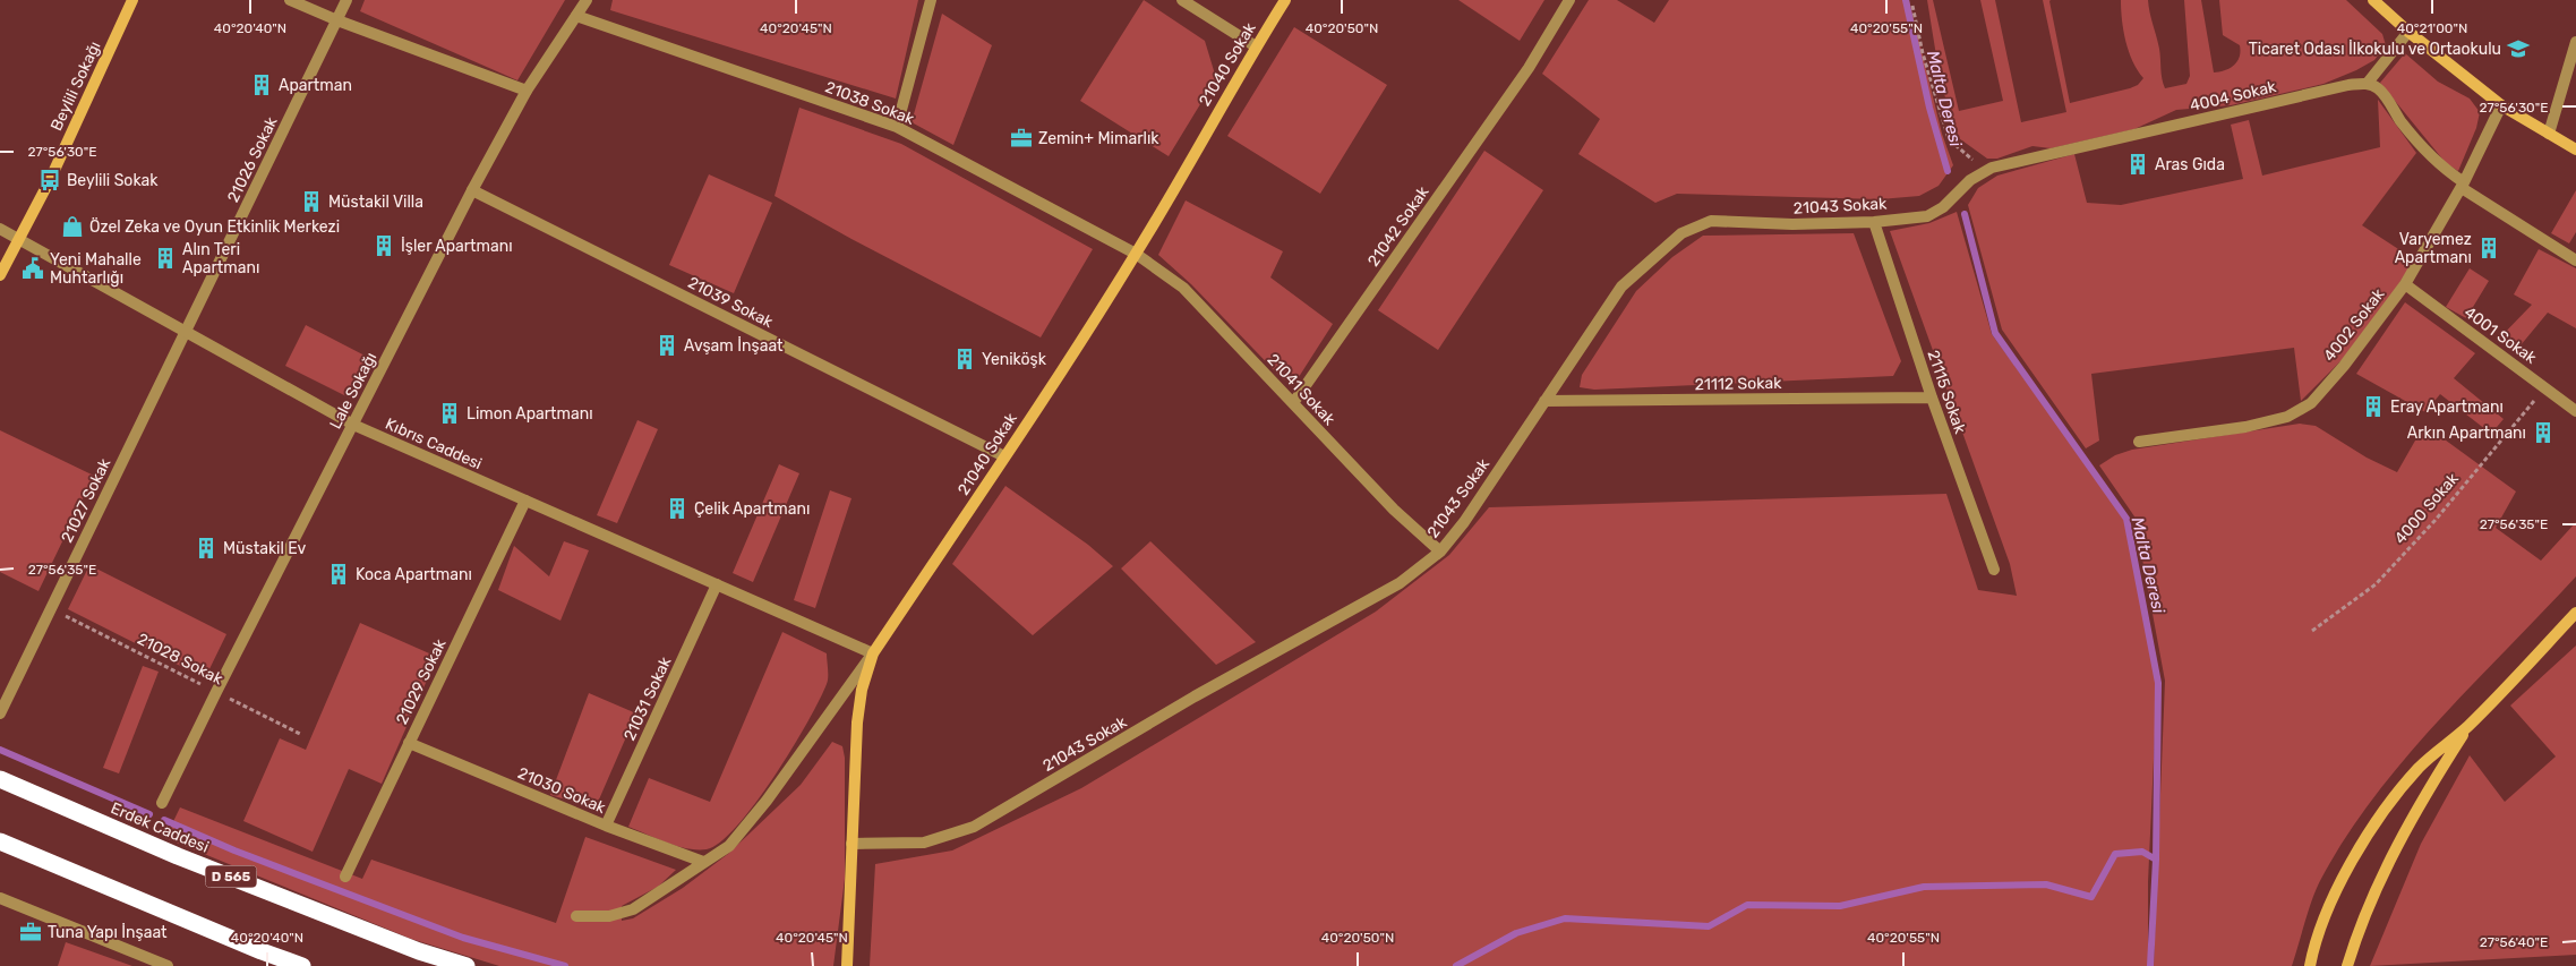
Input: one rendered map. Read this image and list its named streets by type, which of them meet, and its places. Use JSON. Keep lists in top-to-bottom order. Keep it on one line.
{"streets":{"highway":["Erdek Caddesi","D 565"],"street":["21040 Sokak","Beylili Sokağı","4004 Sokak","21038 Sokak","21026 Sokak","21043 Sokak","21042 Sokak","21039 Sokak","4002 Sokak","4001 Sokak","21112 Sokak","21041 Sokak","Lale Sokağı","21115 Sokak","Kıbrıs Caddesi","21027 Sokak","21029 Sokak","21031 Sokak","21030 Sokak"],"path":["4000 Sokak","21028 Sokak"]},"crossings":[["21040 Sokak","21038 Sokak"],["21040 Sokak","21043 Sokak"],["21040 Sokak","21039 Sokak"],["21040 Sokak","21041 Sokak"],["21040 Sokak","Kıbrıs Caddesi"],["Beylili Sokağı","Kıbrıs Caddesi"],["4004 Sokak","21043 Sokak"],["21038 Sokak","21041 Sokak"],["21038 Sokak","Lale Sokağı"],["21026 Sokak","Kıbrıs Caddesi"],["21026 Sokak","21027 Sokak"],["21043 Sokak","21112 Sokak"],["21043 Sokak","21041 Sokak"],["21043 Sokak","21115 Sokak"],["21042 Sokak","21041 Sokak"],["21039 Sokak","Lale Sokağı"],["4002 Sokak","4001 Sokak"],["4001 Sokak","4000 Sokak"],["21112 Sokak","21115 Sokak"],["Lale Sokağı","Kıbrıs Caddesi"],["Lale Sokağı","21028 Sokak"],["Kıbrıs Caddesi","21027 Sokak"],["Kıbrıs Caddesi","21029 Sokak"],["Kıbrıs Caddesi","21031 Sokak"],["21027 Sokak","21028 Sokak"],["21029 Sokak","21030 Sokak"],["21031 Sokak","21030 Sokak"]],"water":["Malta Deresi"],"places":{"school or university":["Ticaret Odası İlkokulu ve Ortaokulu"],"building":["Apartman","Aras Gıda","Müstakil Villa","İşler Apartmanı","Varyemez Apartmanı","Alın Teri Apartmanı","Avşam İnşaat","Yeniköşk","Eray Apartmanı","Limon Apartmanı","Arkın Apartmanı","Çelik Apartmanı","Müstakil Ev","Koca Apartmanı"],"office":["Zemin+ Mimarlık","Tuna Yapı İnşaat"],"bus stop":["Beylili Sokak"],"shop":["Özel Zeka ve Oyun Etkinlik Merkezi"],"public building":["Yeni Mahalle Muhtarlığı"]},"coordinates":["40°20'40\"N","40°20'45\"N","40°20'50\"N","40°20'55\"N","40°21'00\"N","27°56'30\"E","27°56'35\"E","27°56'40\"E"]}
